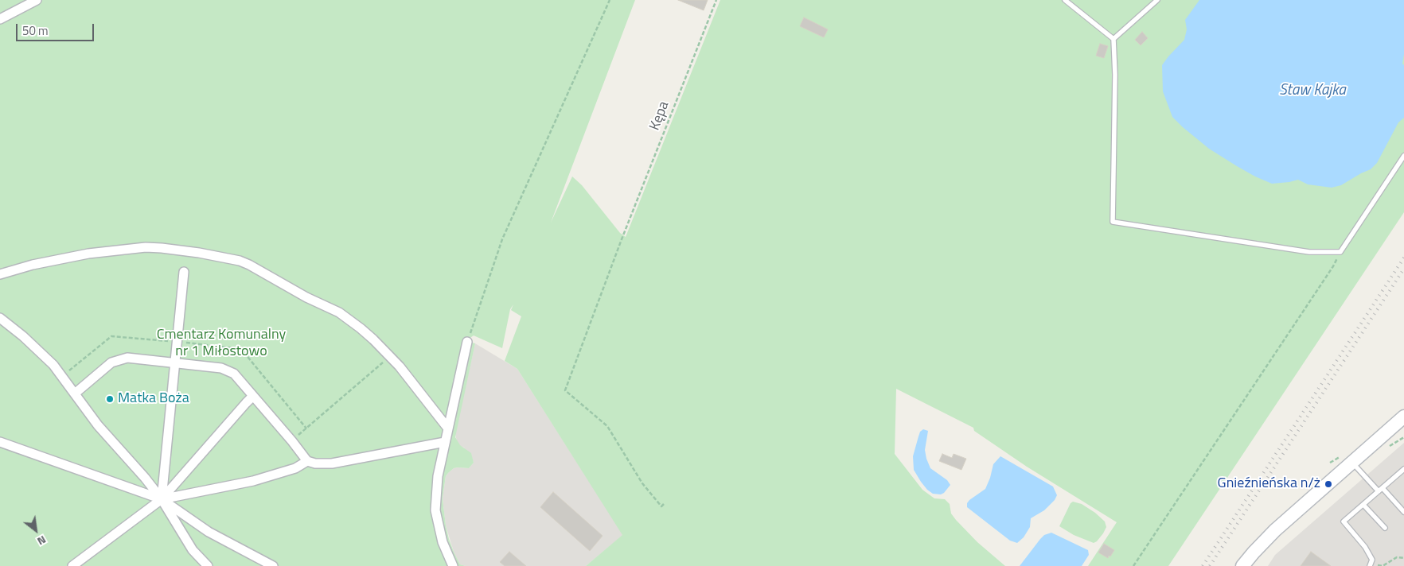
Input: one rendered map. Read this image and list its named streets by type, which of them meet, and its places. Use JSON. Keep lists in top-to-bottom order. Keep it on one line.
{"streets":{"path":["Kępa"]},"water":["Staw Kajka"],"parks":["Cmentarz Komunalny nr 1 Miłostowo"],"places":["Matka Boża","Gnieźnieńska n/ż"],"scale_bar":"50 m","north":"bottom right"}
